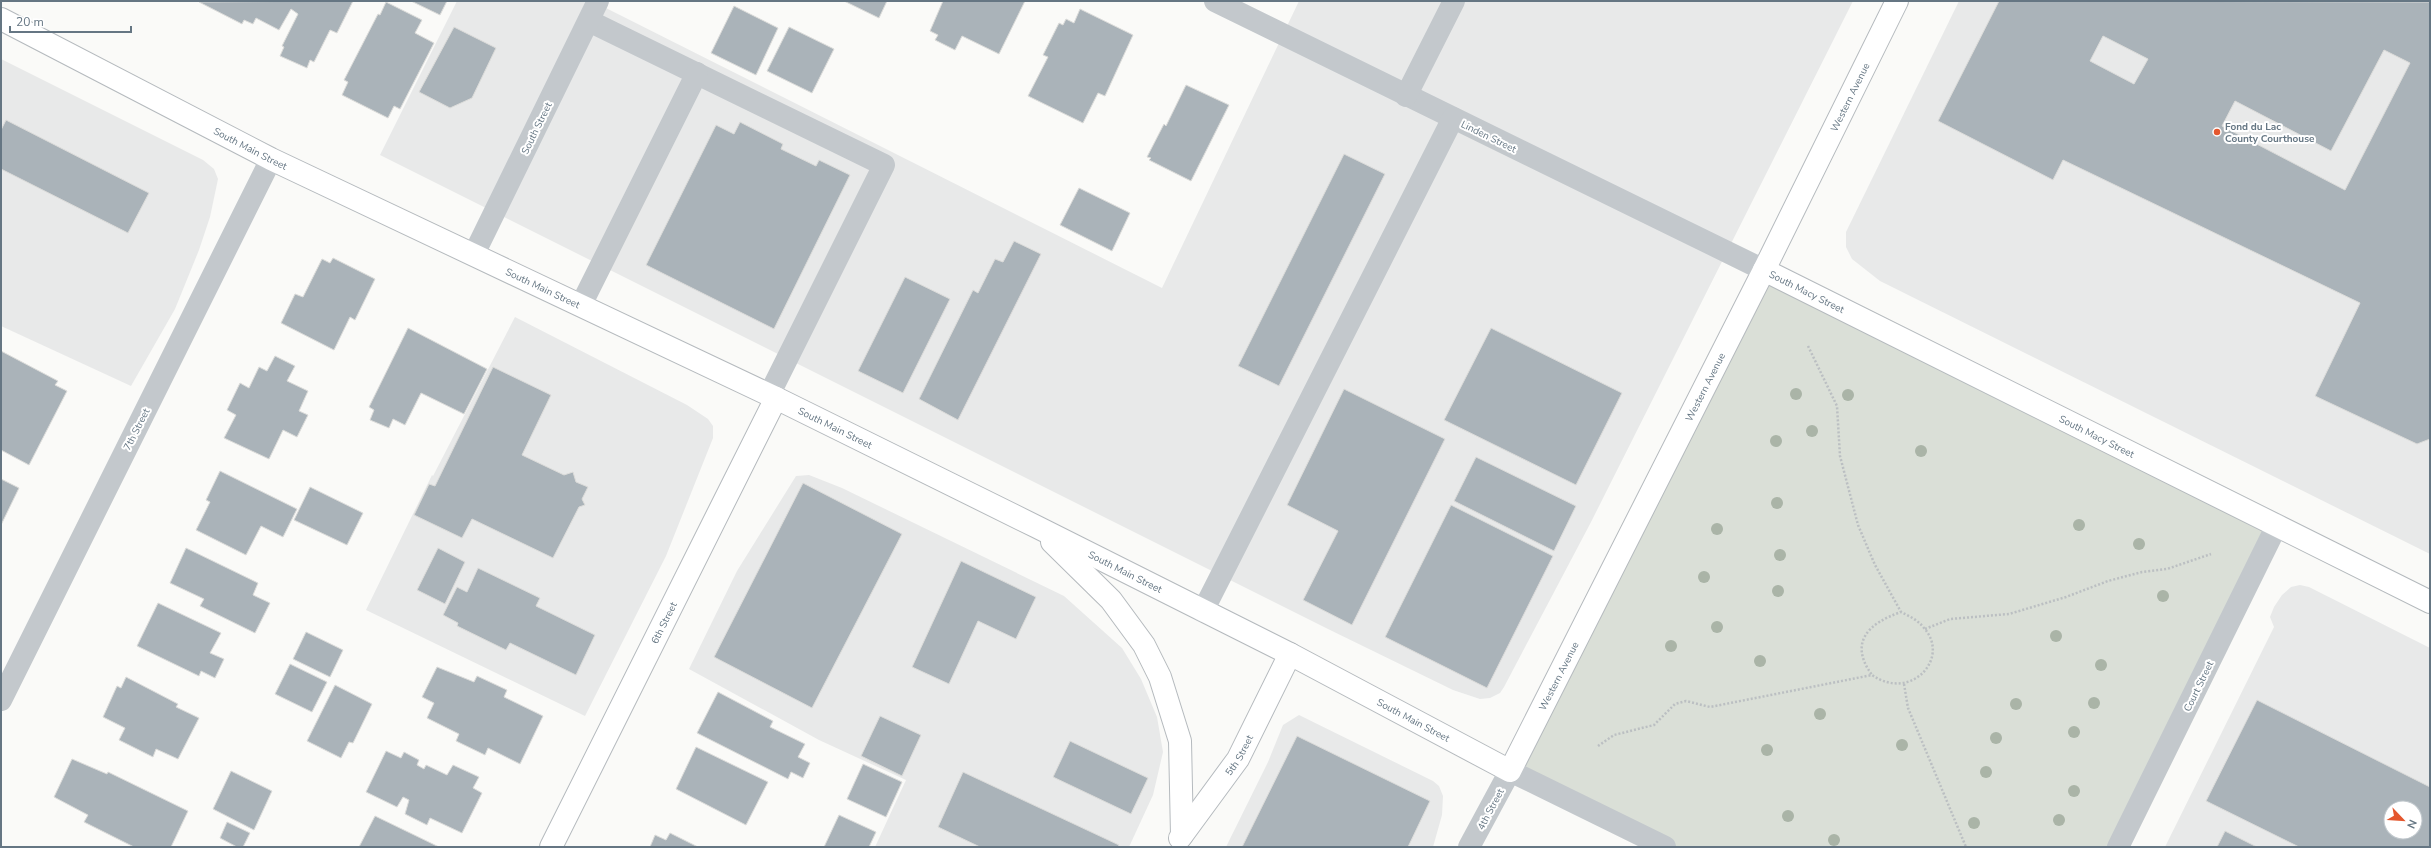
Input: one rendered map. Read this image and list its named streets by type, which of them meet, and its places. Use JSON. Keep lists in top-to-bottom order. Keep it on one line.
{"streets":{"main road":["Western Avenue","South Main Street","South Macy Street","6th Street","5th Street"],"street":["South Street","Linden Street","7th Street","Court Street","4th Street"]},"crossings":[["Western Avenue","Linden Street"],["Western Avenue","South Main Street"],["Western Avenue","South Macy Street"],["Western Avenue","4th Street"],["South Street","South Main Street"],["Linden Street","South Macy Street"],["South Main Street","7th Street"],["South Main Street","6th Street"],["South Main Street","5th Street"],["South Main Street","4th Street"],["South Macy Street","Court Street"]],"places":["Fond du Lac County Courthouse"],"scale_bar":"20 m","north":"bottom right"}
